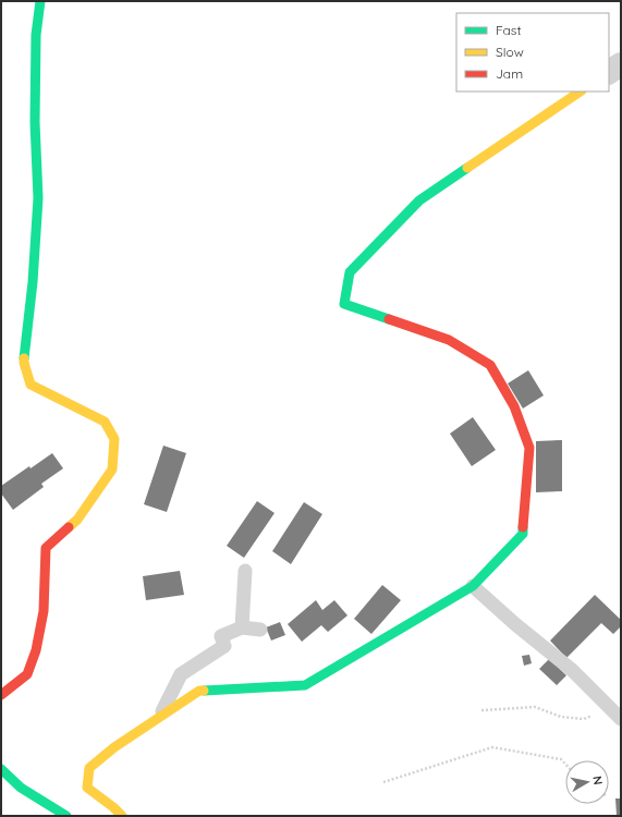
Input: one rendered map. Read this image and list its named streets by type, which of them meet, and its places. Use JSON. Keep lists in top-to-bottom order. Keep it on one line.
{"legend":["Fast","Slow","Jam"],"north":"right"}
